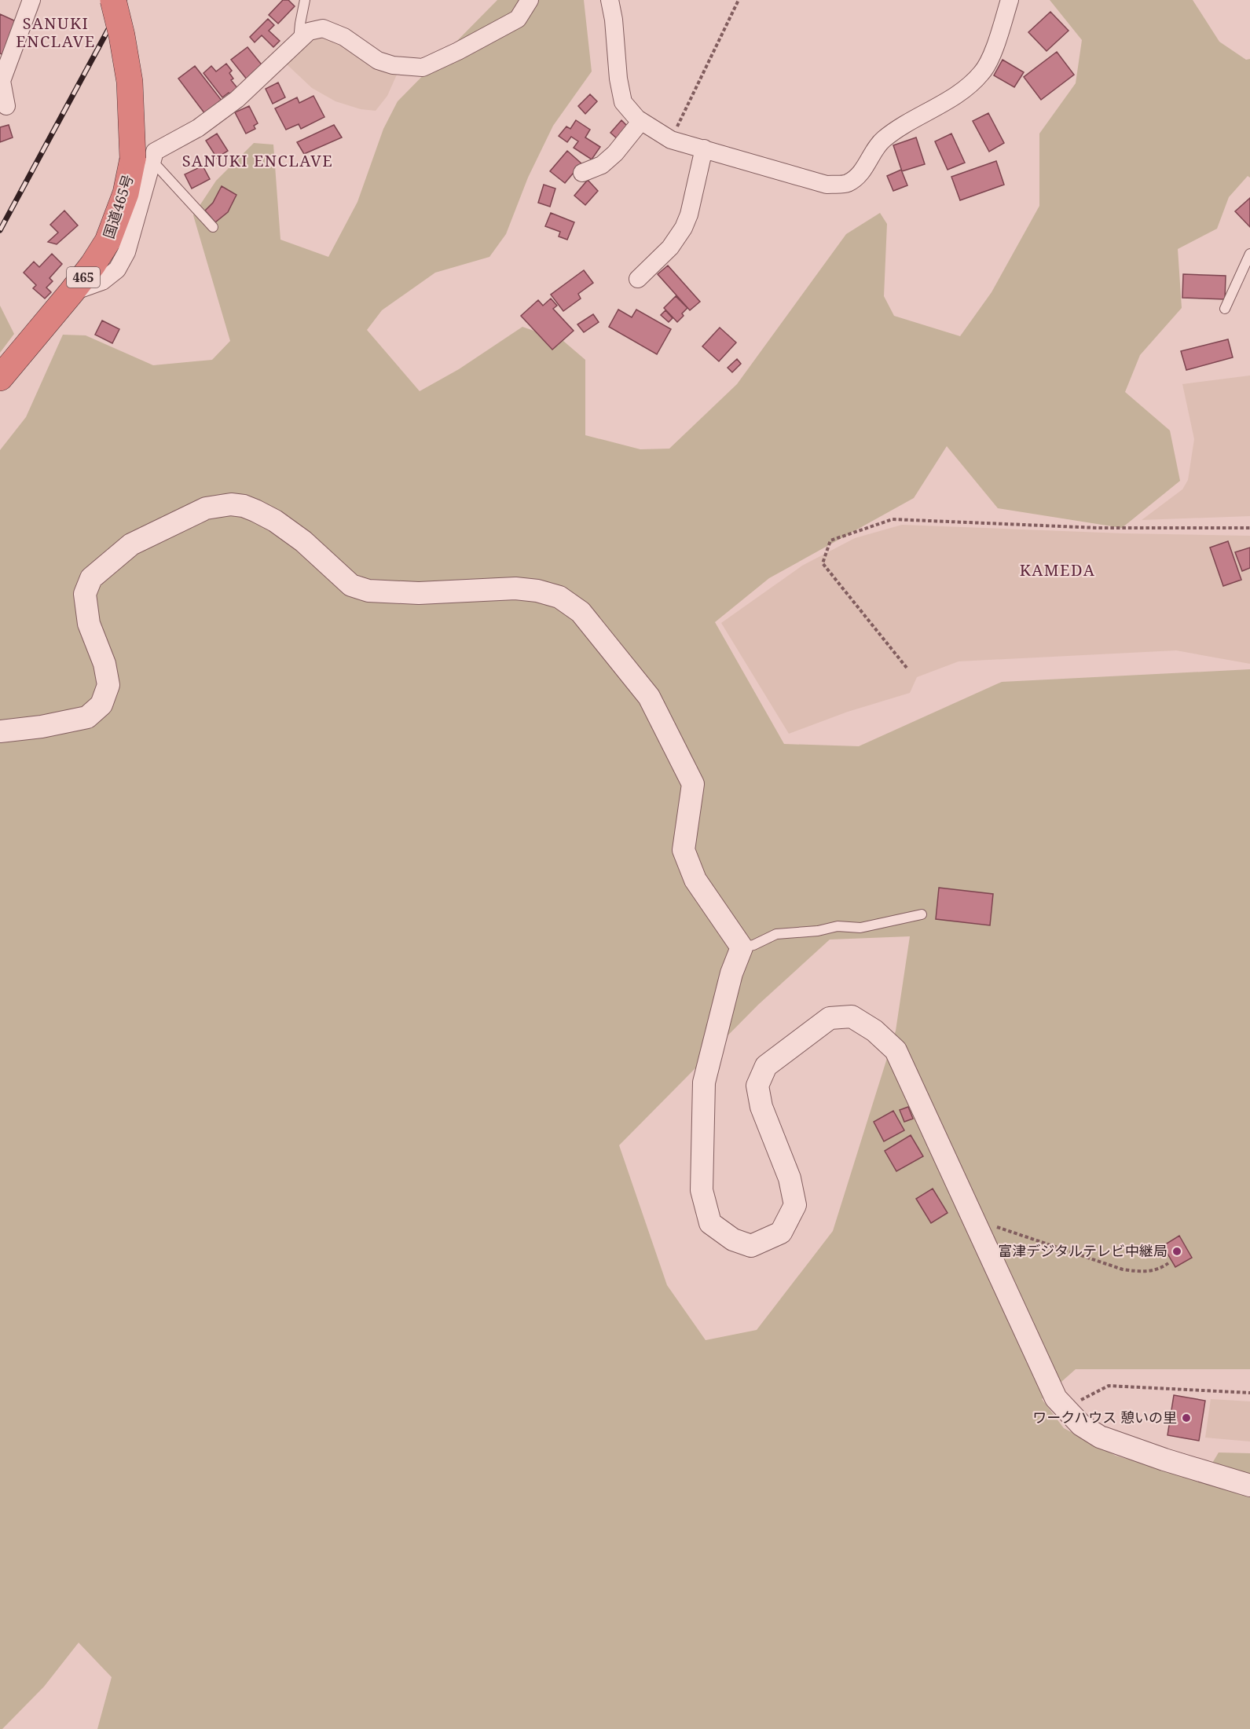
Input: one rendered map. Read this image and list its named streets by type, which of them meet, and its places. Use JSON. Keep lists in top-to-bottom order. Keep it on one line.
{"streets":{"highway":["国道465号","465"]},"districts":["SANUKI ENCLAVE","SANUKI ENCLAVE","KAMEDA"],"places":["富津デジタルテレビ中継局","ワークハウス 憩いの里"]}
